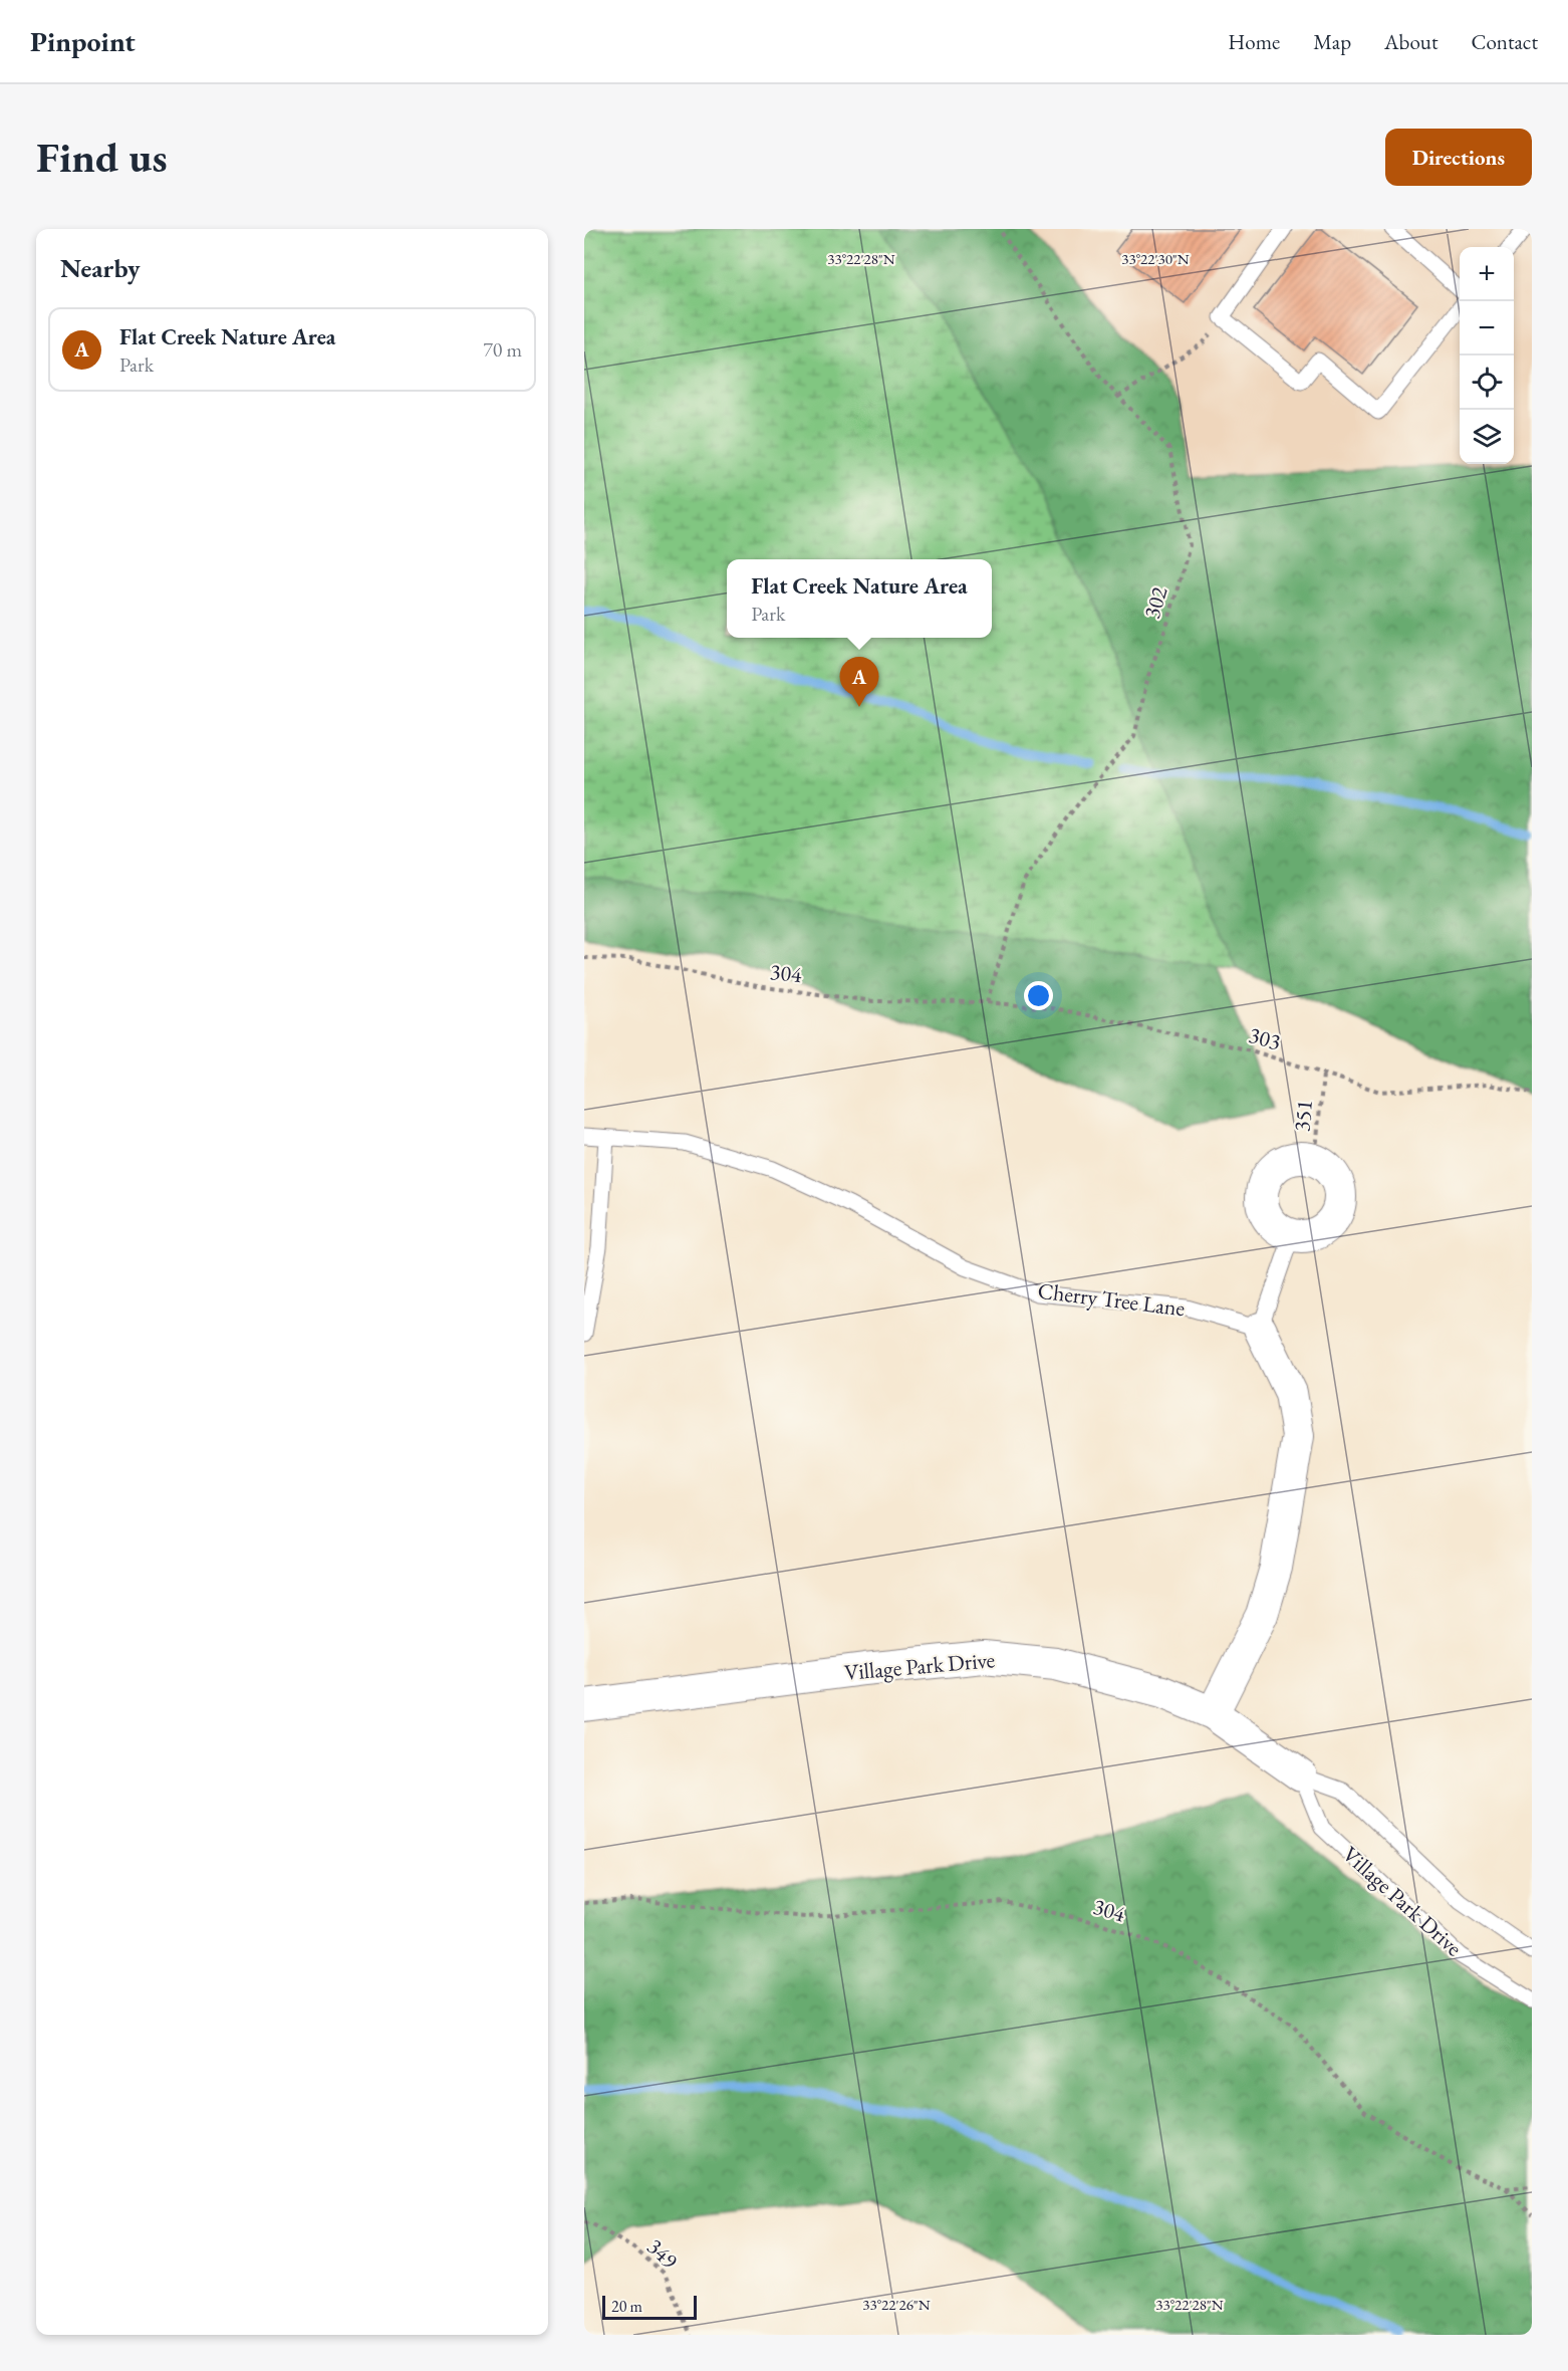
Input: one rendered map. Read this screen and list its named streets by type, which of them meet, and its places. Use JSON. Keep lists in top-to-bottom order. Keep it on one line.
{"streets":{"street":["Village Park Drive"],"lane":["Cherry Tree Lane"],"path":["302","304","303","351","349"]},"crossings":[["302","304"],["302","303"],["304","303"],["303","351"]],"scale_bar":"20 m","page":{"header":"Pinpoint","nav":["Home","Map","About","Contact"],"buttons":"Directions","title":"Find us","heading":"Nearby","map_buttons":["+","−"],"list":[{"mark":"A","name":"Flat Creek Nature Area","note":"Park","value":"70 m"}],"popup":["Flat Creek Nature Area","Park"],"pins":"A","scale":"20 m"},"coordinates":["33°22'28\"N","33°22'30\"N","33°22'26\"N"]}
